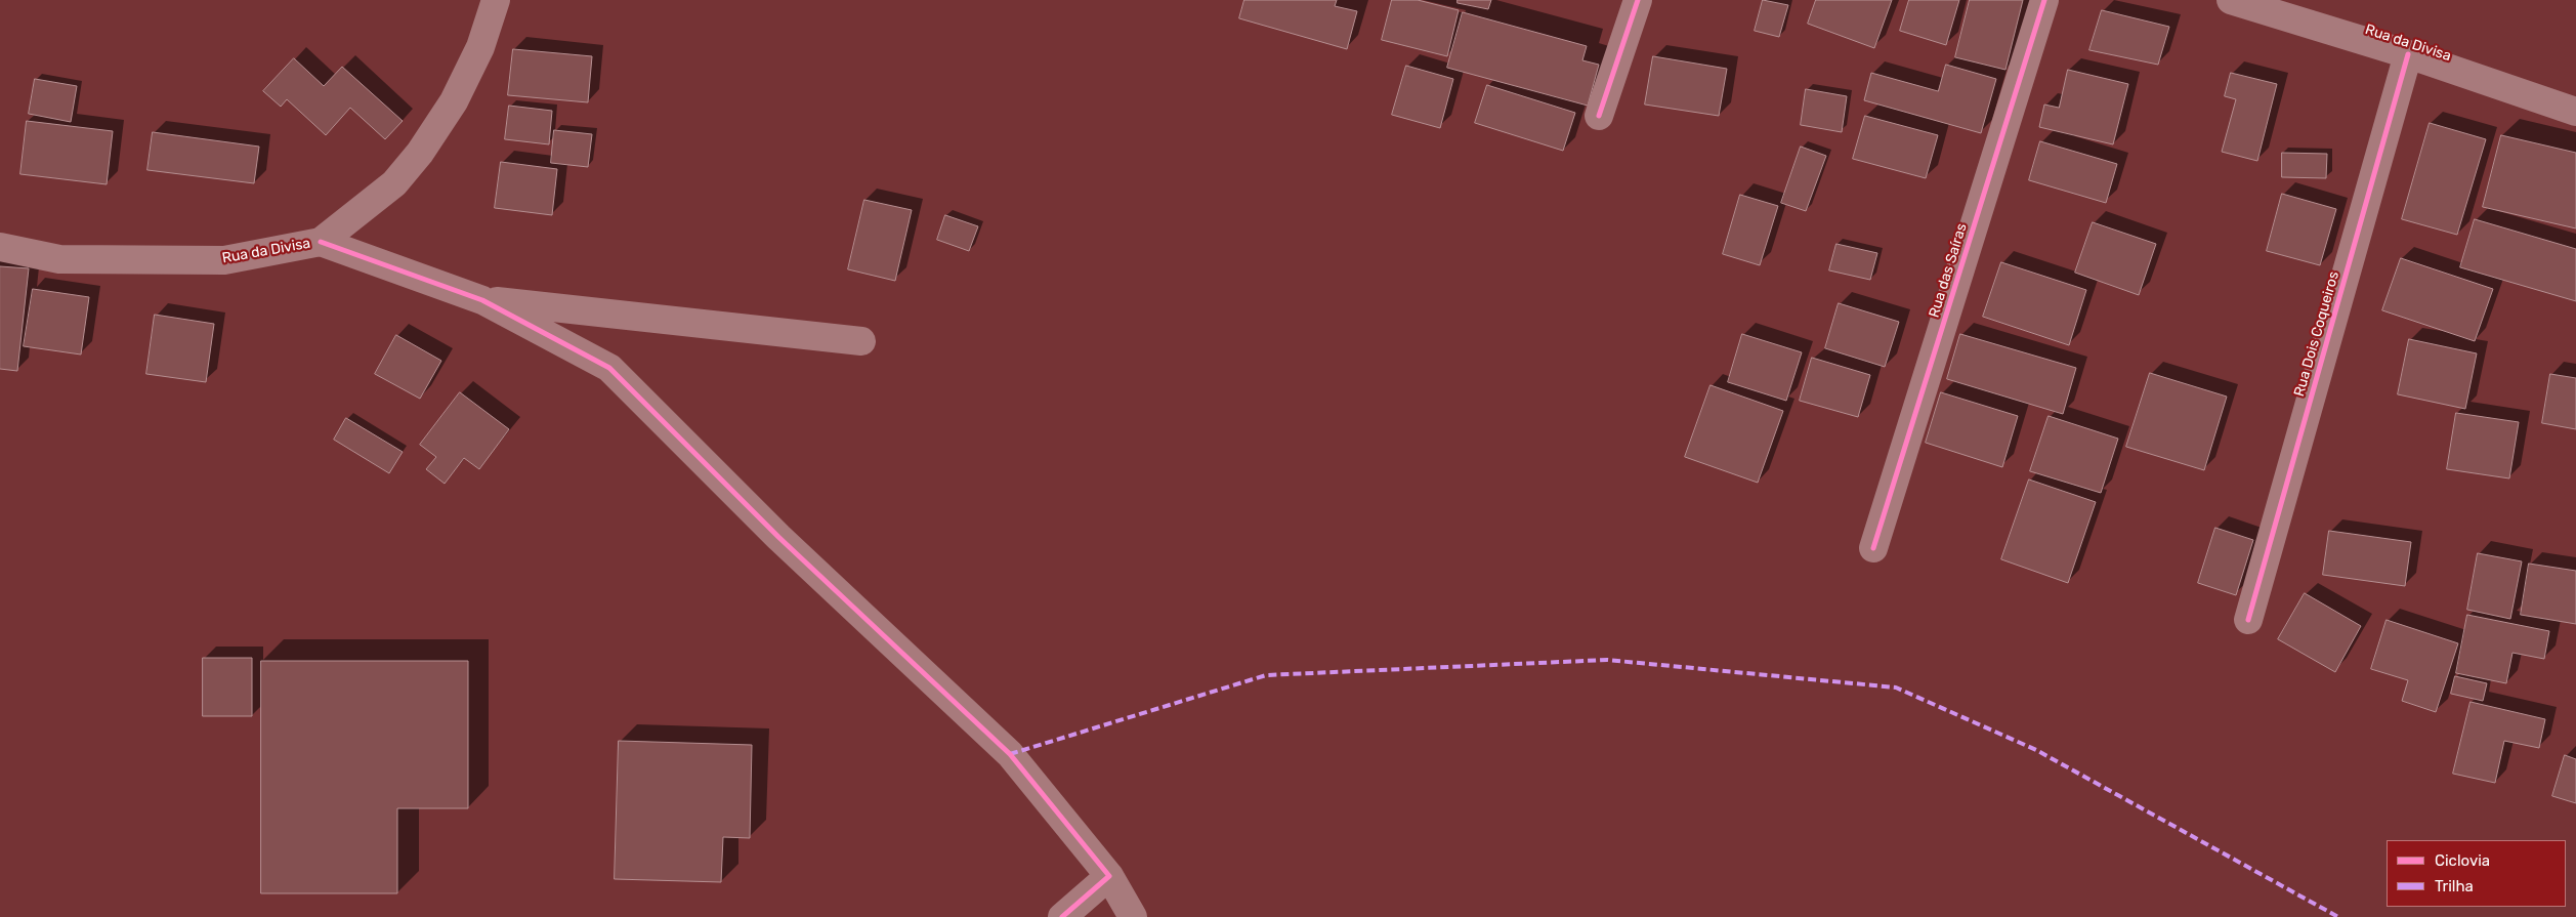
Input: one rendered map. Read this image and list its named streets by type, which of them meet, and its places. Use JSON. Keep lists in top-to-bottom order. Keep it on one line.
{"streets":{"street":["Rua da Divisa","Rua das Saíras","Rua Dois Coqueiros"]},"crossings":[["Rua da Divisa","Rua Dois Coqueiros"]],"legend":["Ciclovia","Trilha"]}
